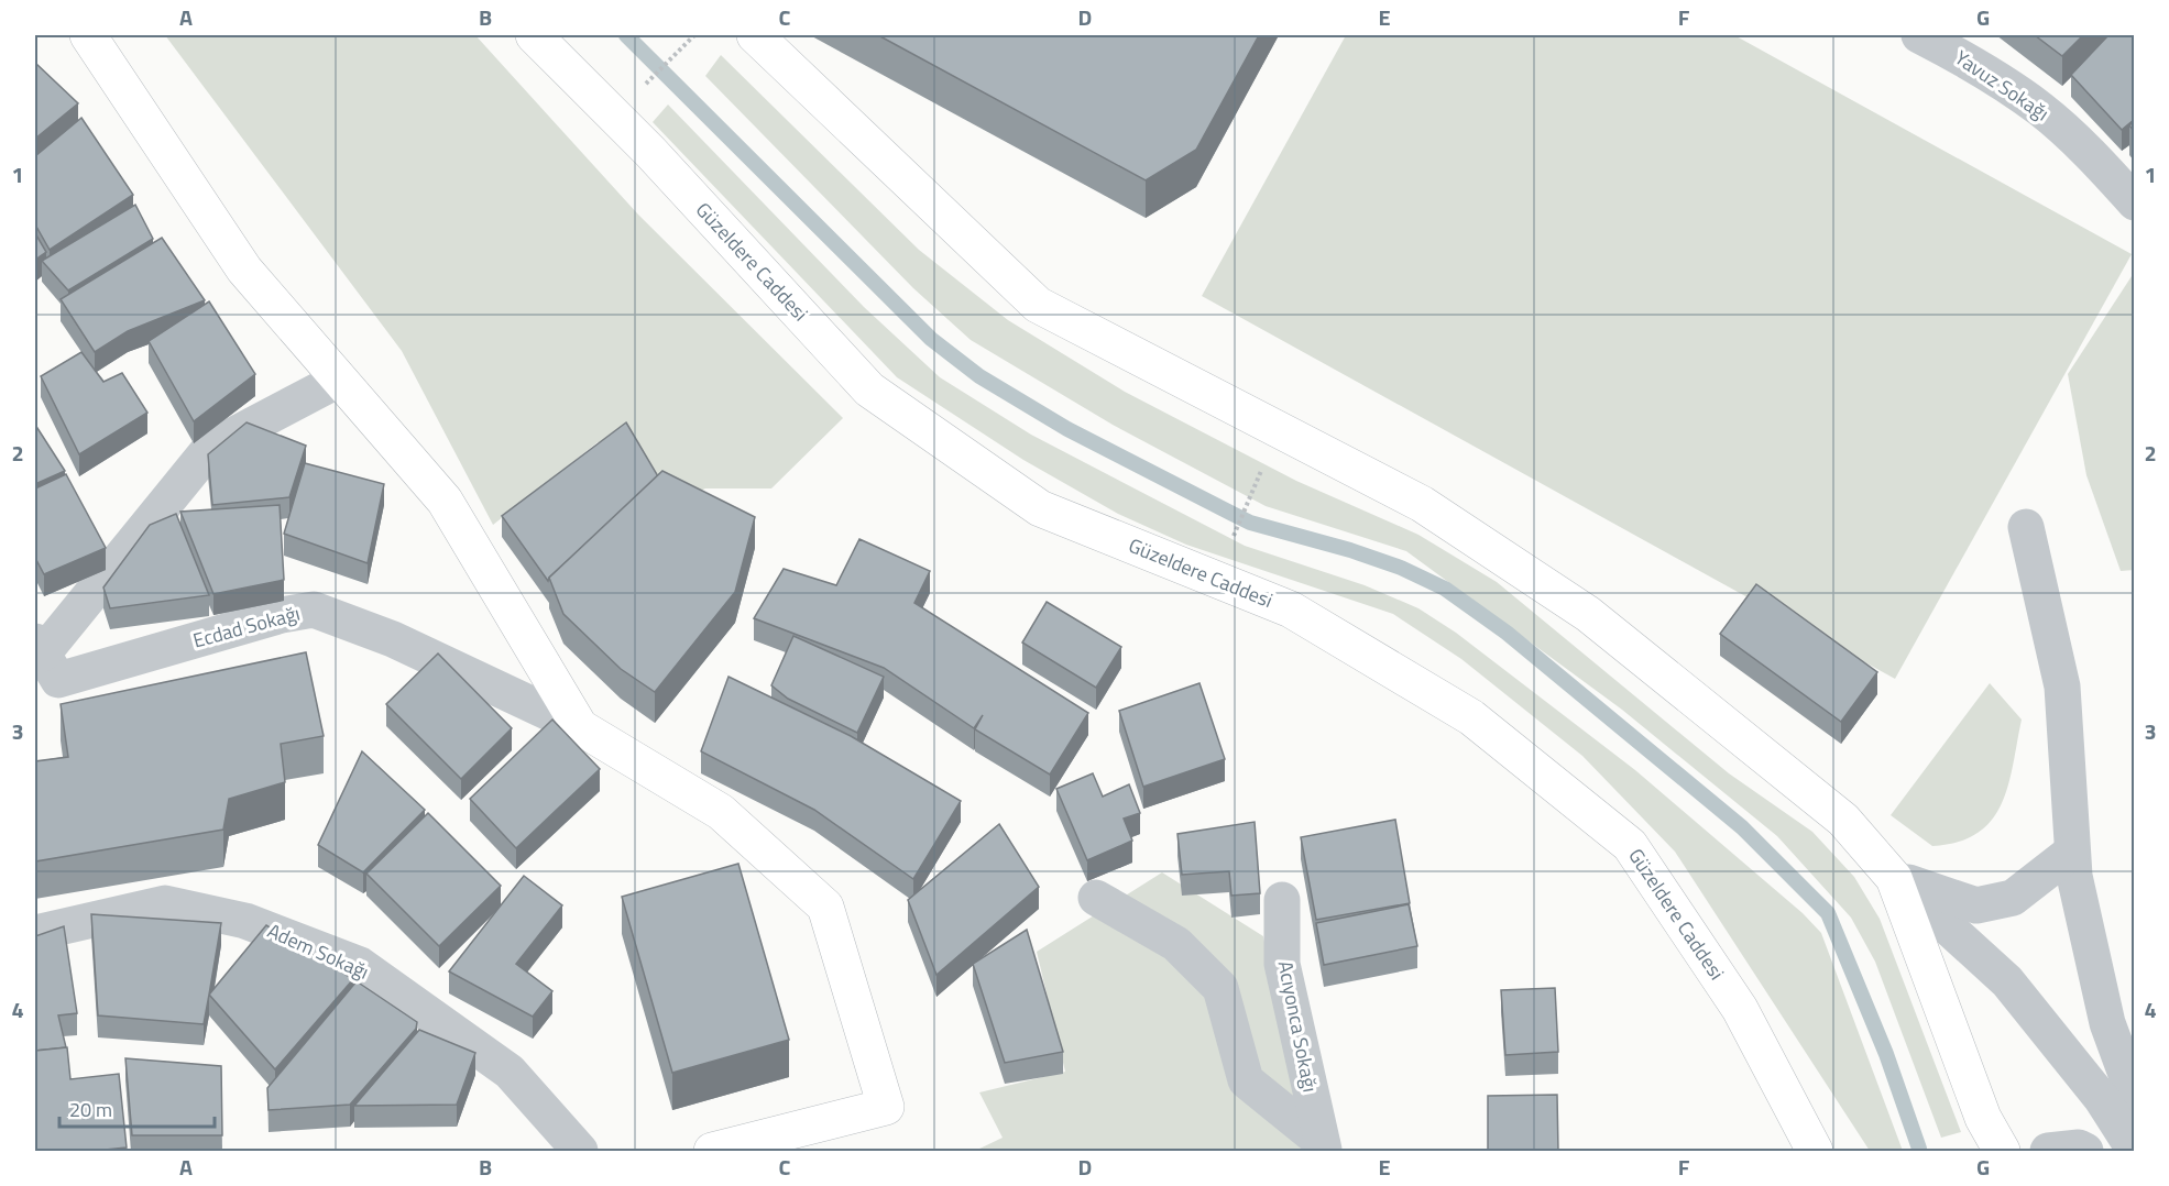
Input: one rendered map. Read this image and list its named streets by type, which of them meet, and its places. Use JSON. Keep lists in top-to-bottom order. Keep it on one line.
{"streets":{"main road":["Güzeldere Caddesi"],"street":["Yavuz Sokağı","Ecdad Sokağı","Adem Sokağı","Acıyonca Sokağı"]},"scale_bar":"20 m","grid":{"columns":["A","B","C","D","E","F","G"],"rows":["1","2","3","4"]}}
